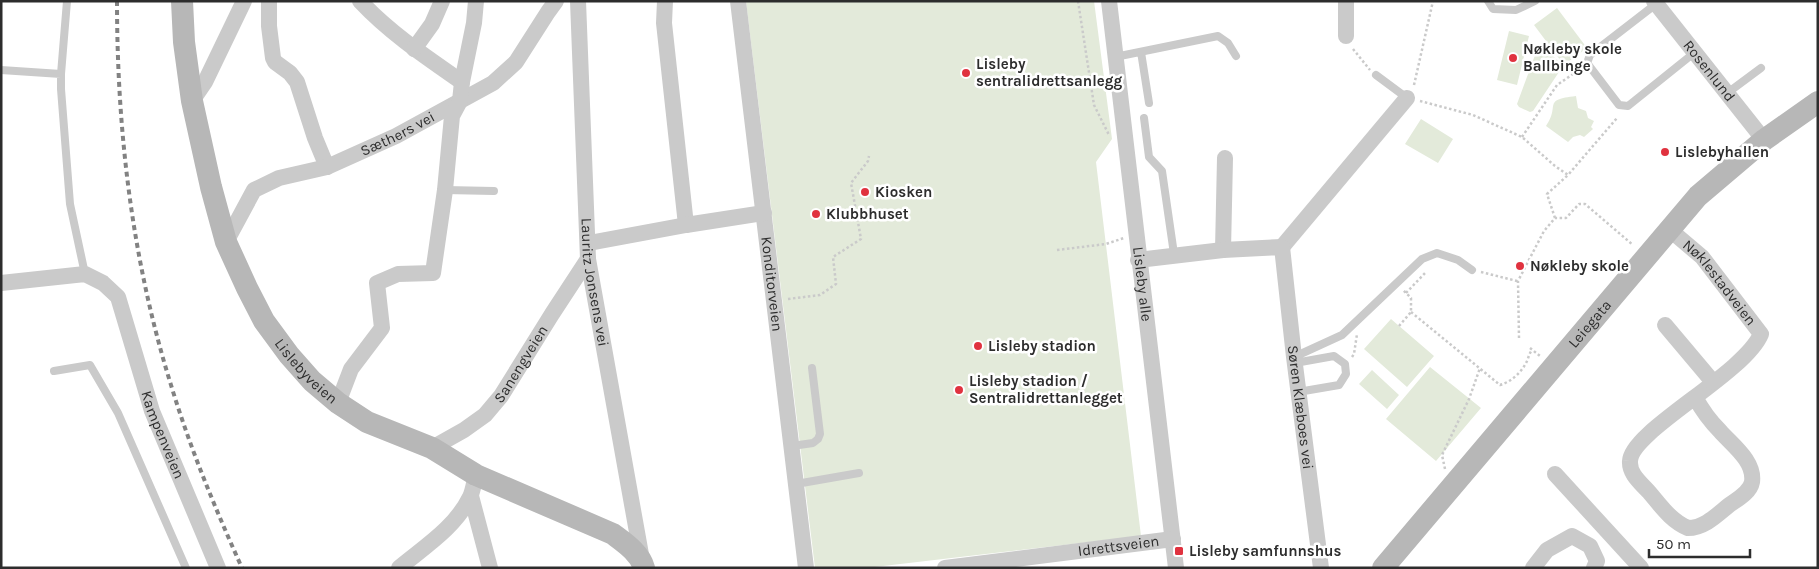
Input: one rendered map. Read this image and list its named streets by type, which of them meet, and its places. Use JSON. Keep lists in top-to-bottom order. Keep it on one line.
{"streets":{"street":["Rosenlund","Sæthers vei","Lauritz Jonsens vei","Konditorveien","Nøklestadveien","Lisleby alle","Leiegata","Sanengveien","Lislebyveien","Søren Klæboes vei","Kampenveien","Idrettsveien"]},"crossings":[["Rosenlund","Leiegata"],["Sæthers vei","Lislebyveien"],["Lauritz Jonsens vei","Sanengveien"],["Lauritz Jonsens vei","Lislebyveien"],["Nøklestadveien","Leiegata"],["Lisleby alle","Idrettsveien"],["Sanengveien","Lislebyveien"]],"places":{"other":["Nøkleby skole Ballbinge","Lisleby sentralidrettsanlegg","Lislebyhallen","Kiosken","Klubbhuset","Nøkleby skole","Lisleby stadion","Lisleby stadion / Sentralidrettanlegget"],"transit":["Lisleby samfunnshus"]},"scale_bar":"50 m"}
